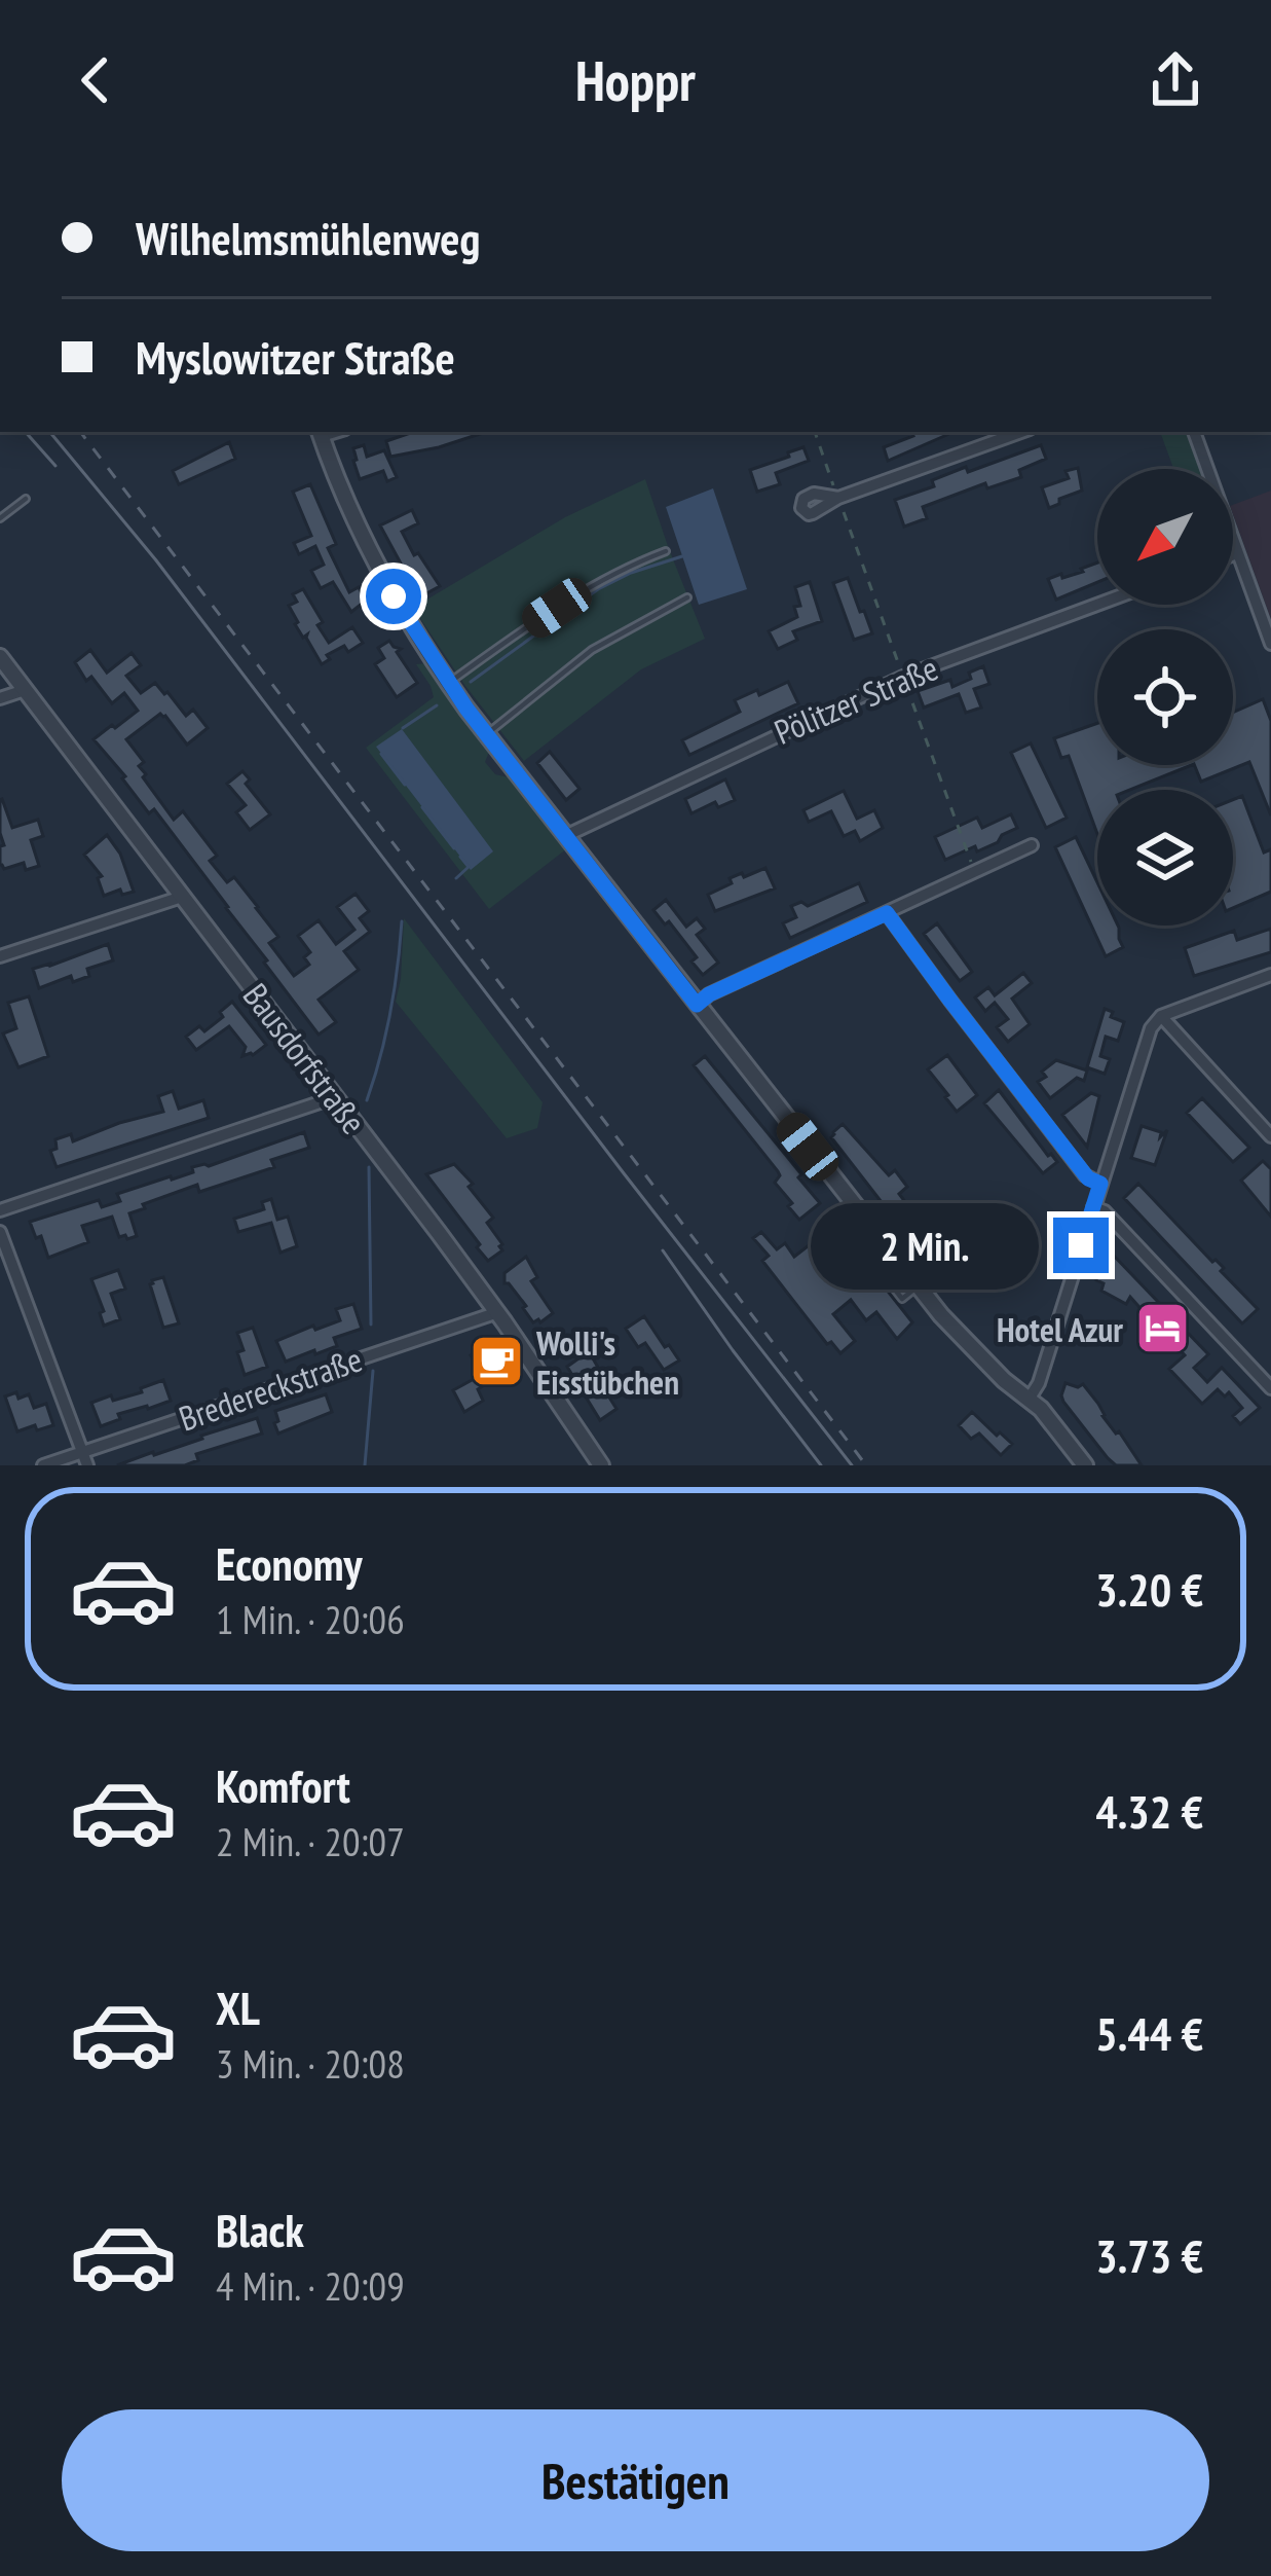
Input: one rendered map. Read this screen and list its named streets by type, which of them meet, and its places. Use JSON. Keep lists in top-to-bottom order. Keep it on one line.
{"streets":{"street":["Pölitzer Straße","Bausdorfstraße","Bredereckstraße"]},"crossings":[["Bausdorfstraße","Bredereckstraße"]],"places":{"hotel":["Hotel Azur"],"cafe":["Wolli's Eisstübchen"]},"north":"bottom left","page":{"header":"Hoppr","banner":["Wilhelmsmühlenweg","Myslowitzer Straße"],"bubble":"2 Min.","list":[{"name":"Economy","note":"1 Min. · 20:06","value":"3.20 €"},{"name":"Komfort","note":"2 Min. · 20:07","value":"4.32 €"},{"name":"XL","note":"3 Min. · 20:08","value":"5.44 €"},{"name":"Black","note":"4 Min. · 20:09","value":"3.73 €"}],"buttons":"Bestätigen"}}
